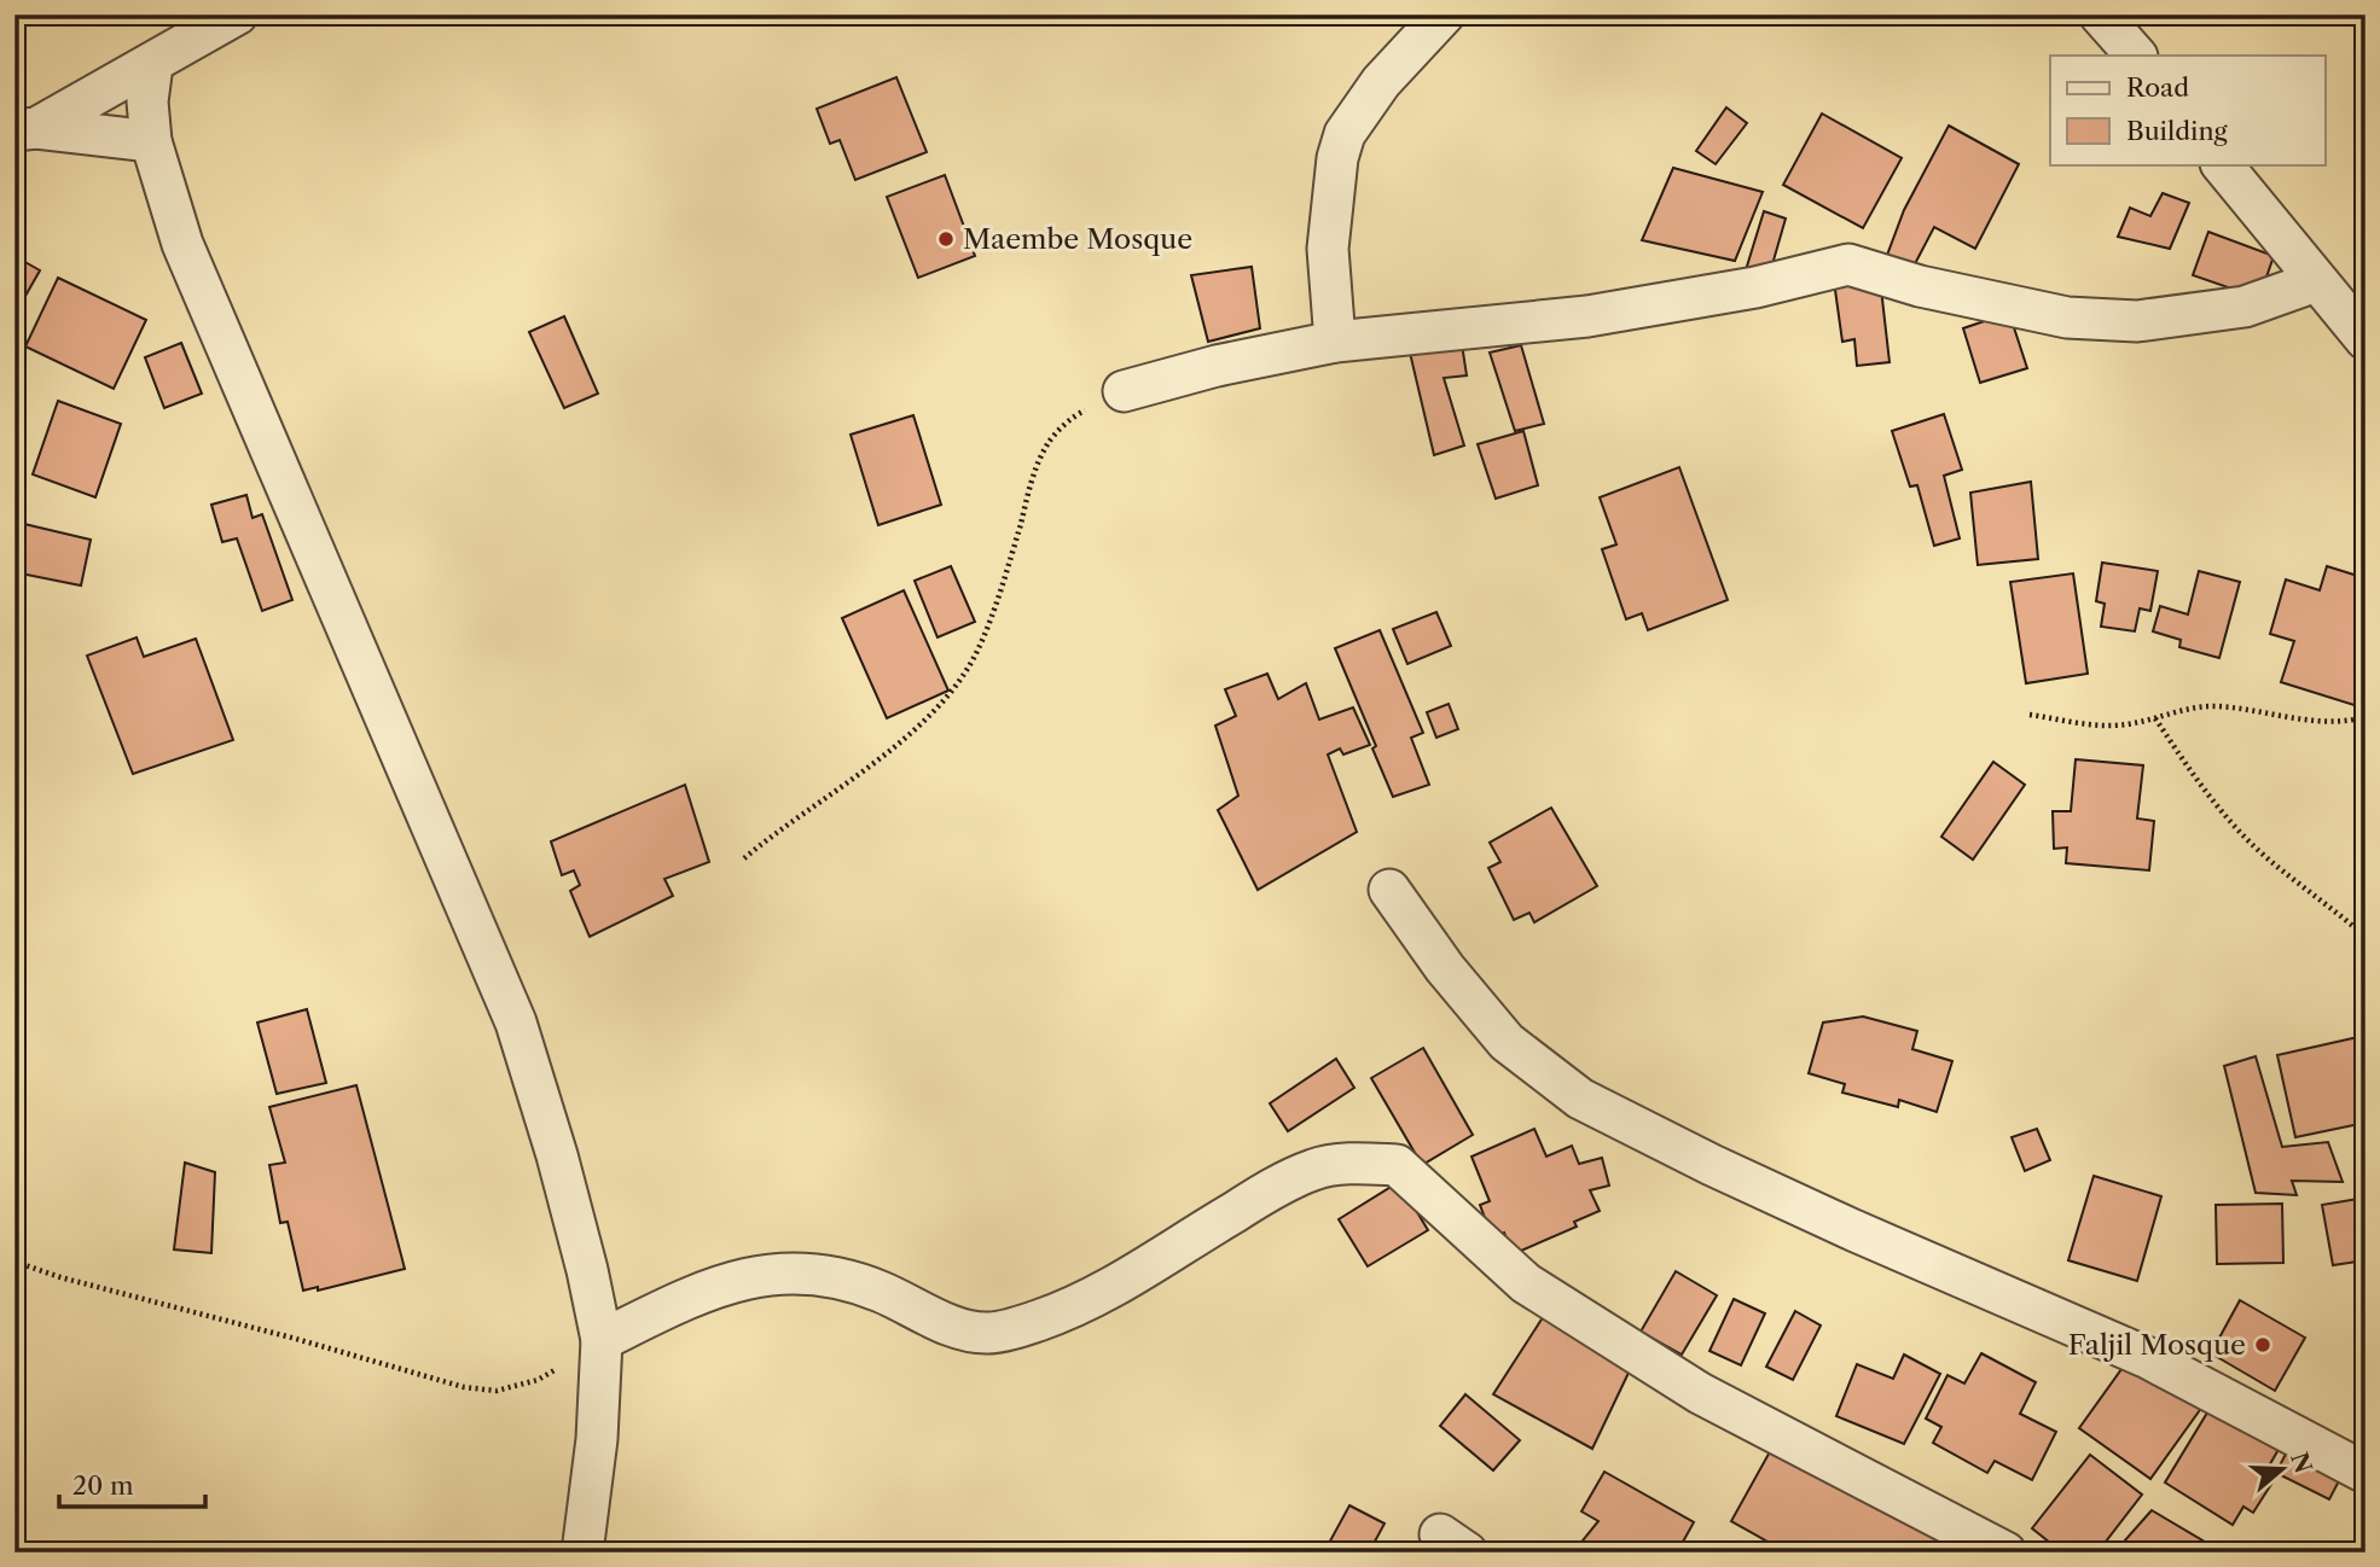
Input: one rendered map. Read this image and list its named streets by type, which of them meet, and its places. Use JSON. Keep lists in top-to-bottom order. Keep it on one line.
{"places":["Maembe Mosque","Faljil Mosque"],"legend":["Road","Building"],"scale_bar":"20 m","north":"right"}
